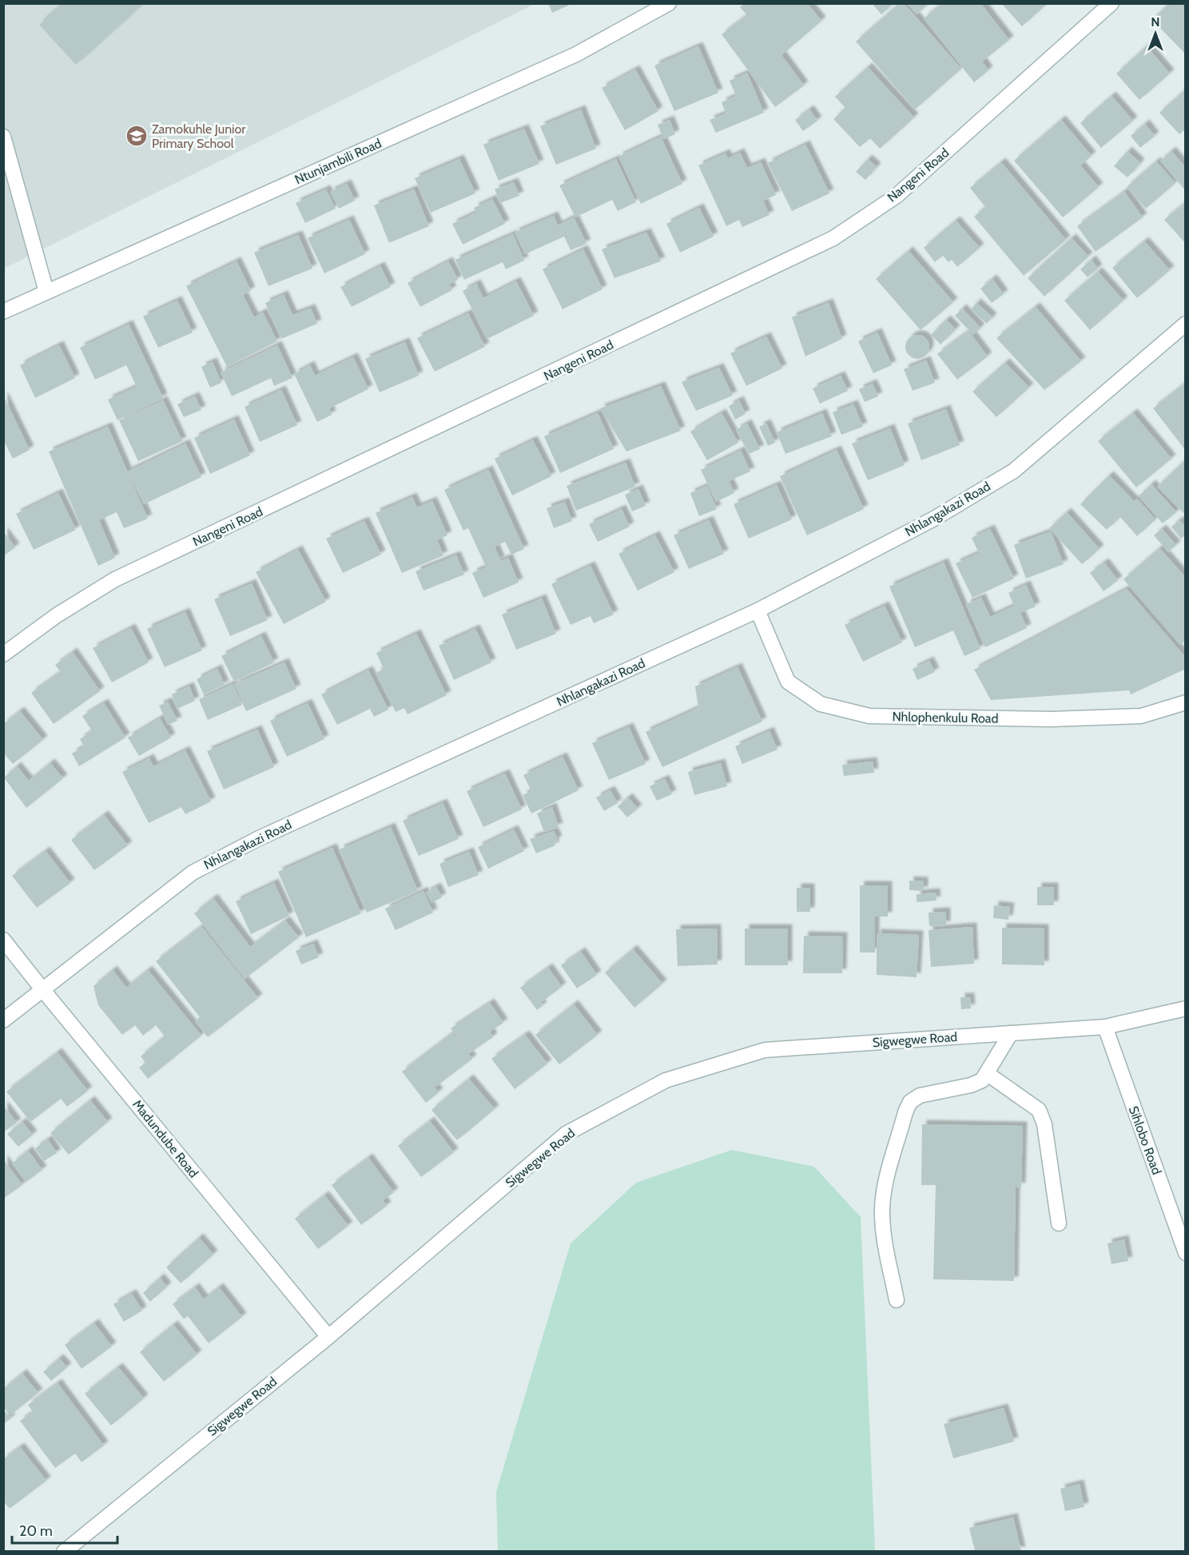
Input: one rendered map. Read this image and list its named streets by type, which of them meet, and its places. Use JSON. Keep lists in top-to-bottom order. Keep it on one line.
{"streets":{"street":["Ntunjambili Road","Nangeni Road","Nhlangakazi Road","Nhlophenkulu Road","Sigwegwe Road","Madundube Road","Sihlobo Road"]},"crossings":[["Nhlangakazi Road","Nhlophenkulu Road"],["Nhlangakazi Road","Madundube Road"],["Sigwegwe Road","Madundube Road"],["Sigwegwe Road","Sihlobo Road"]],"places":{"school or university":["Zamokuhle Junior Primary School"]},"scale_bar":"20 m","north":"top"}
